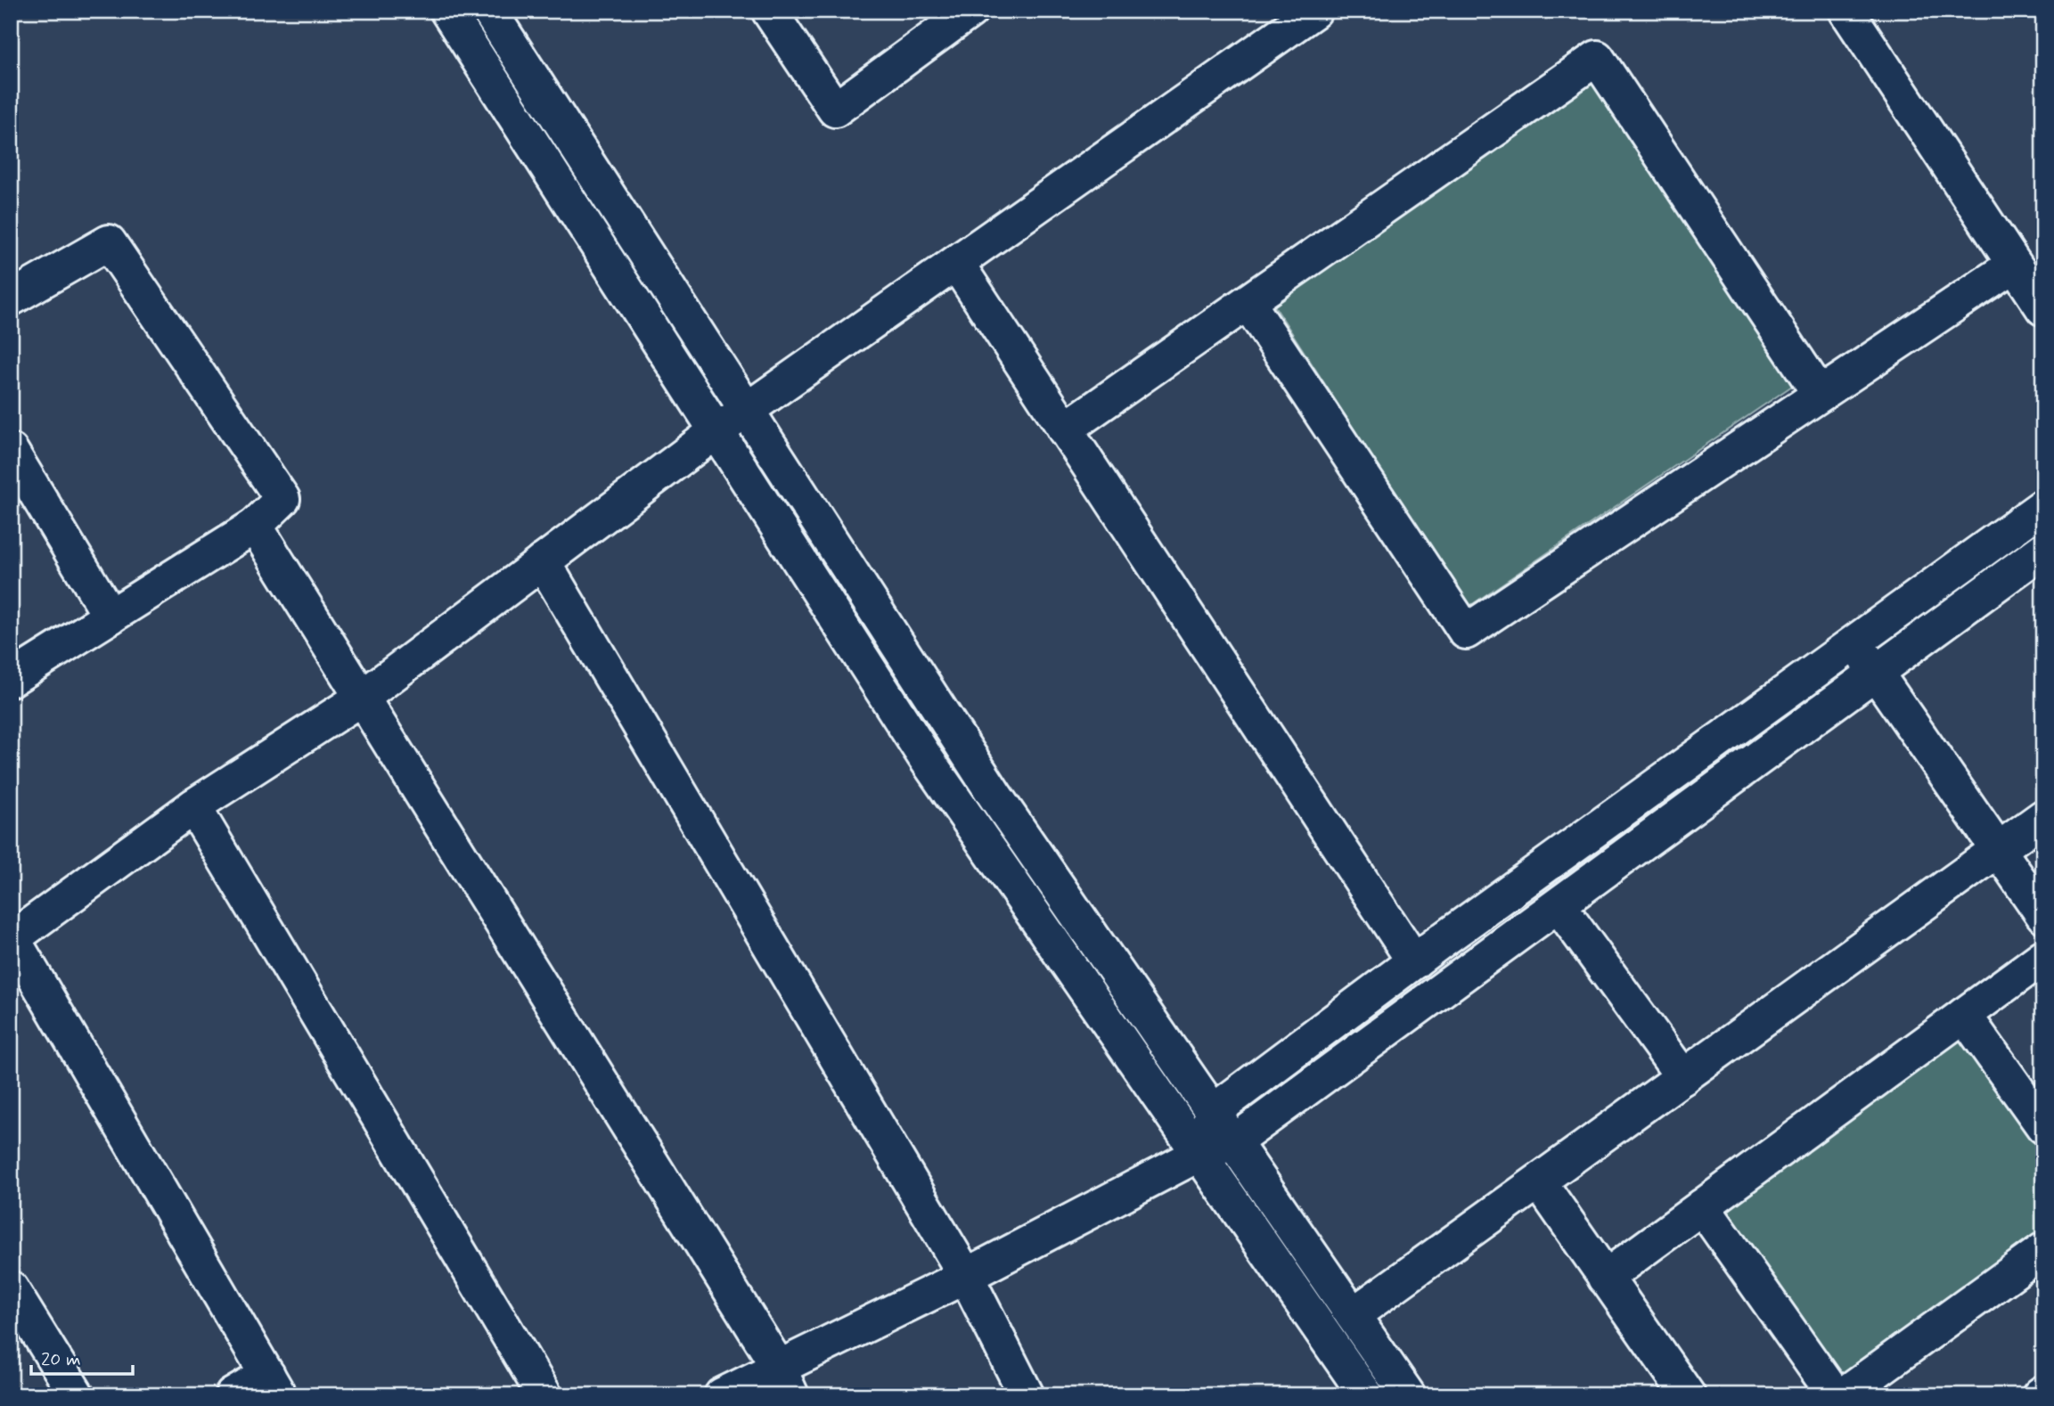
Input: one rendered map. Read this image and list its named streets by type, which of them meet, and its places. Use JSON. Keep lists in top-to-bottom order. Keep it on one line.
{"scale_bar":"20 m"}
